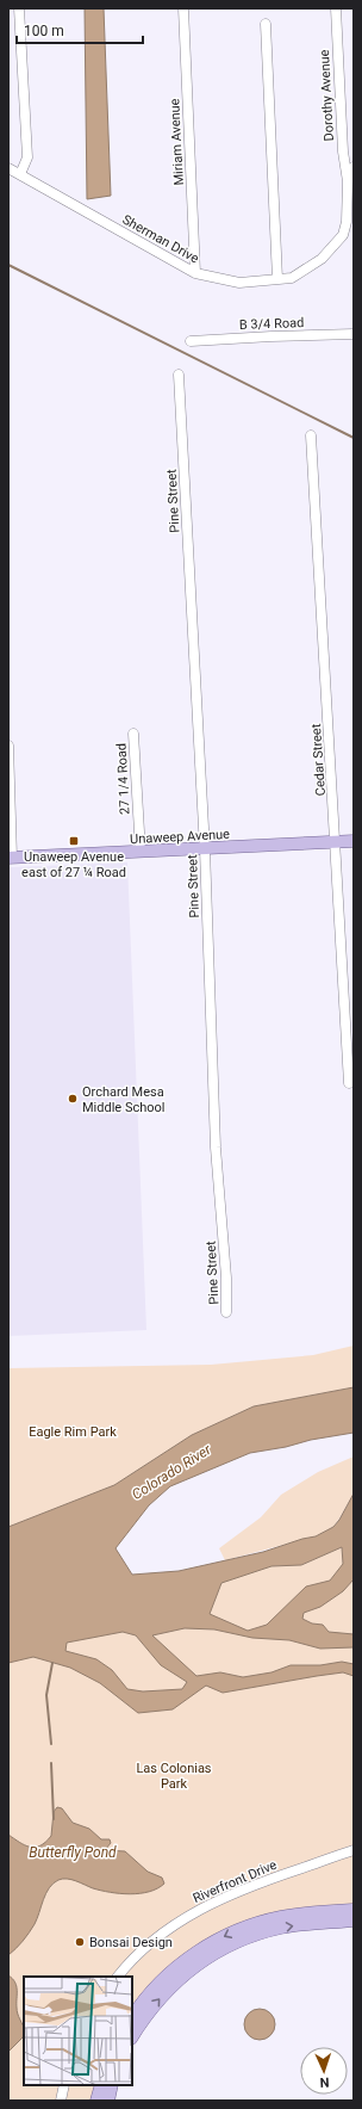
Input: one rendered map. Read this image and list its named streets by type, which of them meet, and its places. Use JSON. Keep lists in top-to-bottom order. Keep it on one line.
{"streets":{"main road":["Unaweep Avenue"],"street":["Dorothy Avenue","Miriam Avenue","Sherman Drive","B 3/4 Road","Pine Street","Cedar Street","27 1/4 Road","Riverfront Drive"]},"crossings":[["Dorothy Avenue","Sherman Drive"],["Miriam Avenue","Sherman Drive"],["Pine Street","Unaweep Avenue"],["Cedar Street","Unaweep Avenue"],["27 1/4 Road","Unaweep Avenue"]],"water":["Colorado River","Butterfly Pond"],"parks":["Eagle Rim Park","Las Colonias Park"],"places":{"transit":["Unaweep Avenue east of 27 ¼ Road"],"other":["Orchard Mesa Middle School","Bonsai Design"]},"scale_bar":"100 m","north":"bottom"}
